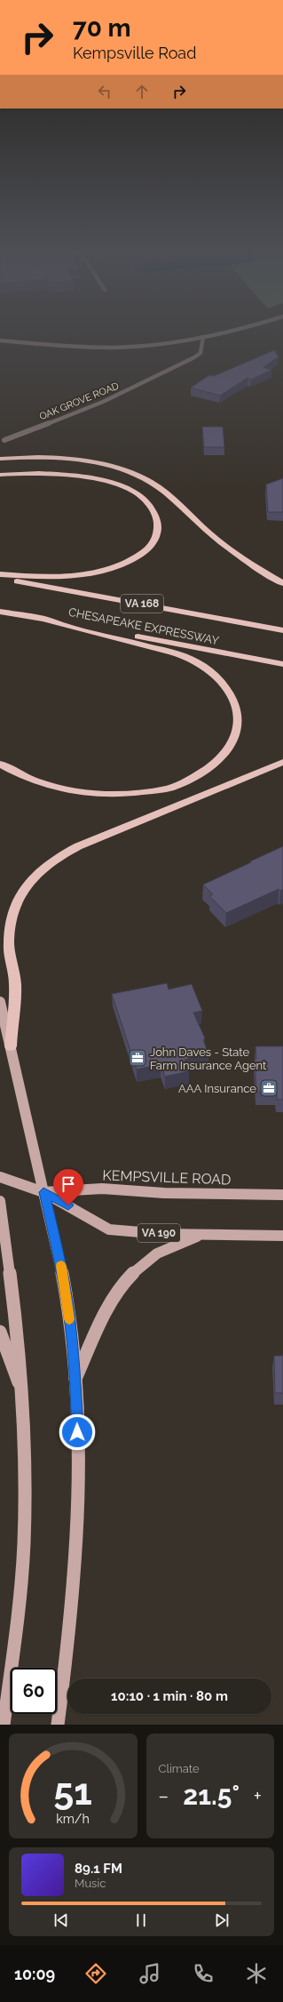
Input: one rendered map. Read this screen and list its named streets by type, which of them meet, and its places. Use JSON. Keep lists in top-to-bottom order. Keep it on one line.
{"streets":{"highway":["VA 168","CHESAPEAKE EXPRESSWAY"],"main road":["KEMPSVILLE ROAD","VA 190"],"street":["OAK GROVE ROAD"]},"crossings":[["KEMPSVILLE ROAD","VA 190"]],"places":{"office":["John Daves - State Farm Insurance Agent","AAA Insurance"]},"page":{"turn":["70 m","Kempsville Road"],"limit":"60","trip":"10:10 · 1 min · 80 m","tile":"Climate","heat":["−","21.5°","+"],"song":["89.1 FM","Music"],"tabs":"10:09","gauge":["51","km/h"]}}
